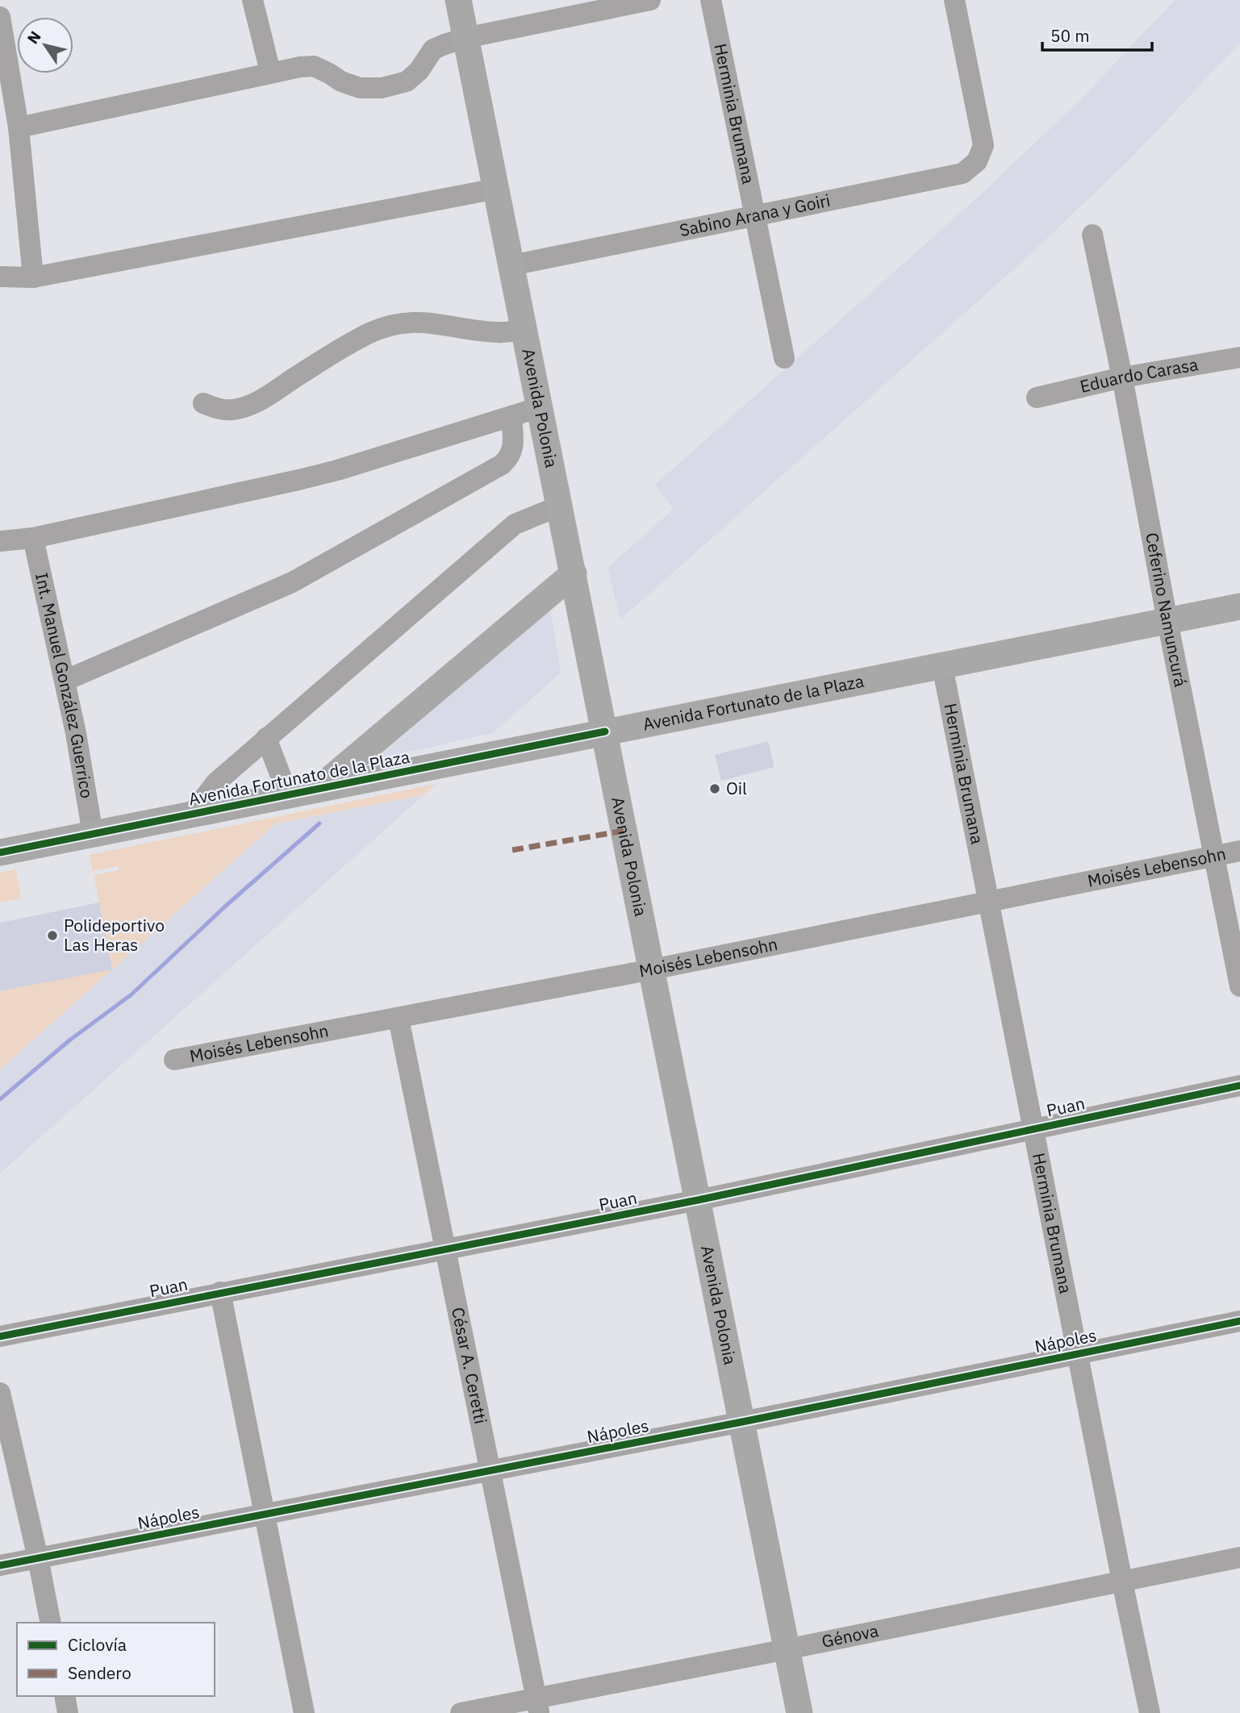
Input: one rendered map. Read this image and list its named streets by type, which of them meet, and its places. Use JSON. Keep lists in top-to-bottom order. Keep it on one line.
{"streets":{"main road":["Avenida Polonia","Avenida Fortunato de la Plaza"],"street":["Herminia Brumana","Sabino Arana y Goiri","Eduardo Carasa","Ceferino Namuncurá","Int. Manuel González Guerrico","Moisés Lebensohn","Puan","Nápoles","César A. Ceretti","Génova"]},"crossings":[["Herminia Brumana","Sabino Arana y Goiri"],["Herminia Brumana","Avenida Fortunato de la Plaza"],["Herminia Brumana","Moisés Lebensohn"],["Herminia Brumana","Puan"],["Herminia Brumana","Nápoles"],["Herminia Brumana","Génova"],["Sabino Arana y Goiri","Avenida Polonia"],["Eduardo Carasa","Ceferino Namuncurá"],["Avenida Polonia","Avenida Fortunato de la Plaza"],["Avenida Polonia","Moisés Lebensohn"],["Avenida Polonia","Puan"],["Avenida Polonia","Nápoles"],["Avenida Polonia","Génova"],["Ceferino Namuncurá","Avenida Fortunato de la Plaza"],["Ceferino Namuncurá","Moisés Lebensohn"],["Int. Manuel González Guerrico","Avenida Fortunato de la Plaza"],["Moisés Lebensohn","César A. Ceretti"],["Puan","César A. Ceretti"],["Nápoles","César A. Ceretti"],["César A. Ceretti","Génova"]],"places":["Oil","Polideportivo Las Heras"],"legend":["Ciclovía","Sendero"],"scale_bar":"50 m","north":"top left"}
